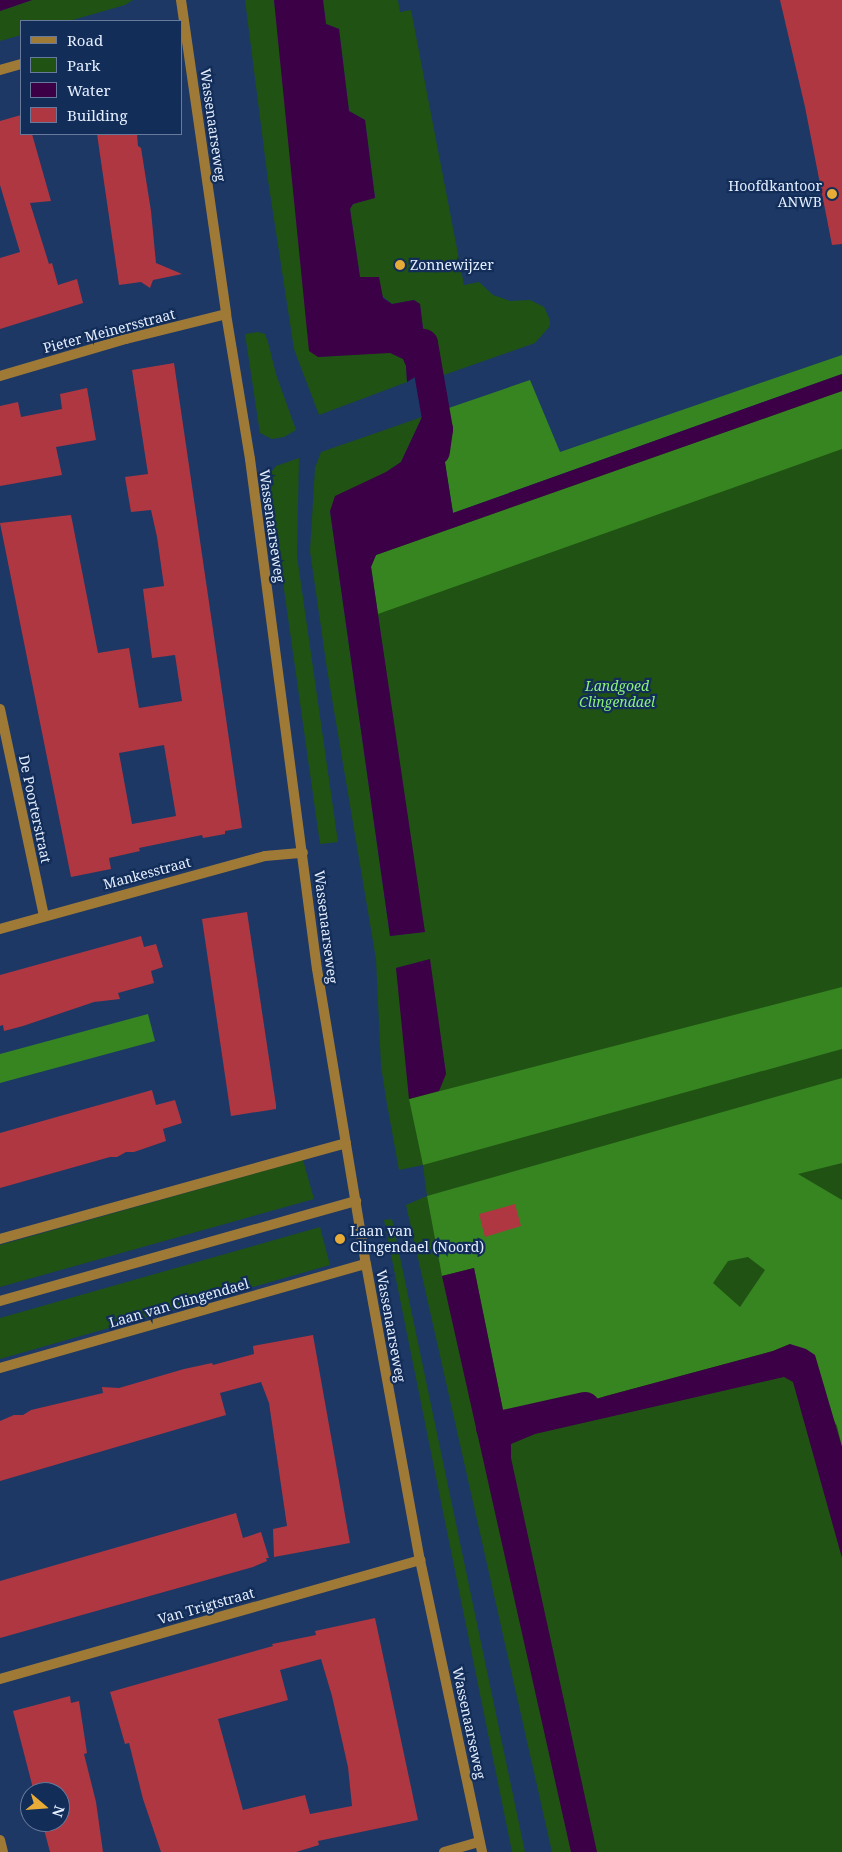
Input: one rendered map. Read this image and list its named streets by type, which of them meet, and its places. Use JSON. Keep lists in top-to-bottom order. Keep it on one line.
{"streets":{"street":["Wassenaarseweg","Pieter Meinersstraat","De Poorterstraat","Mankesstraat","Laan van Clingendael","Van Trigtstraat"]},"crossings":[["Wassenaarseweg","Pieter Meinersstraat"],["Wassenaarseweg","Mankesstraat"],["Wassenaarseweg","Laan van Clingendael"],["Wassenaarseweg","Van Trigtstraat"],["De Poorterstraat","Mankesstraat"]],"parks":["Landgoed Clingendael"],"places":["Hoofdkantoor ANWB","Zonnewijzer","Laan van Clingendael (Noord)"],"legend":["Road","Park","Water","Building"],"north":"right"}
